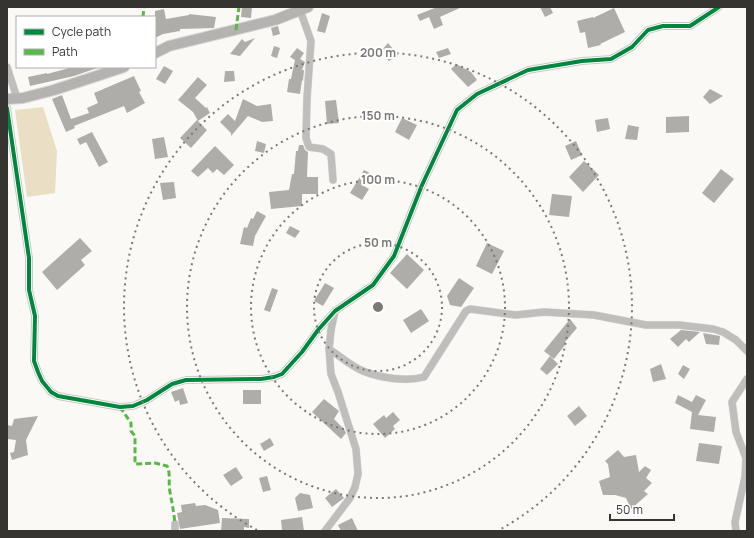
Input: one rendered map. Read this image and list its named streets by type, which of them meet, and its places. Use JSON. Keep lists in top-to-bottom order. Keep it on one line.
{"legend":["Cycle path","Path"],"scale_bar":"50 m","rings":["200 m","150 m","100 m","50 m"]}
